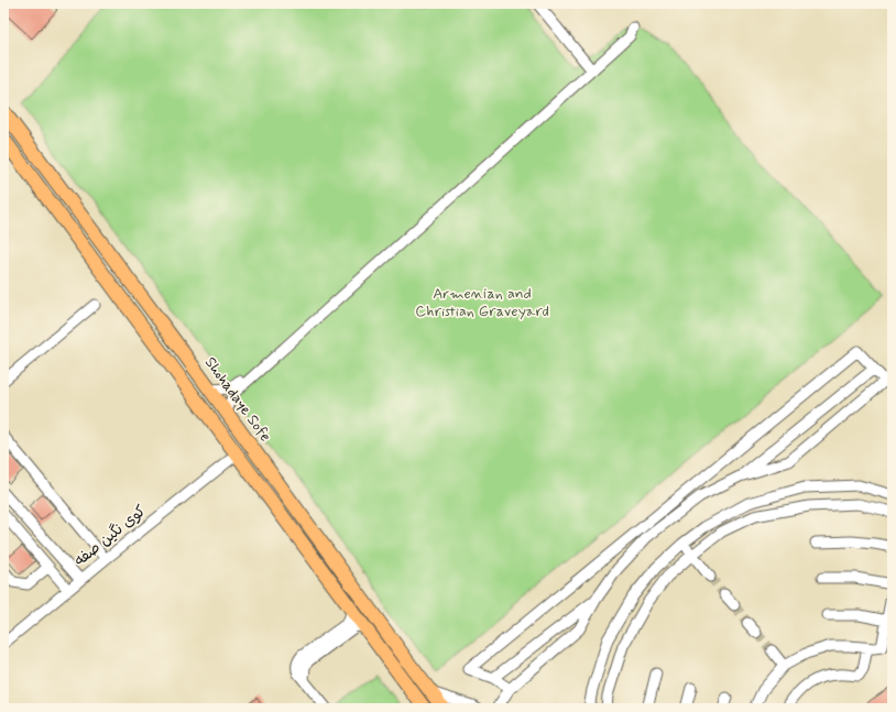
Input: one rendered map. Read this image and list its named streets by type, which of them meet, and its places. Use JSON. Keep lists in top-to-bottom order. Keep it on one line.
{"streets":{"main road":["Shohadaye Sofe"],"lane":["کوی نگین صفه"]},"parks":["Armenian and Christian Graveyard"]}
